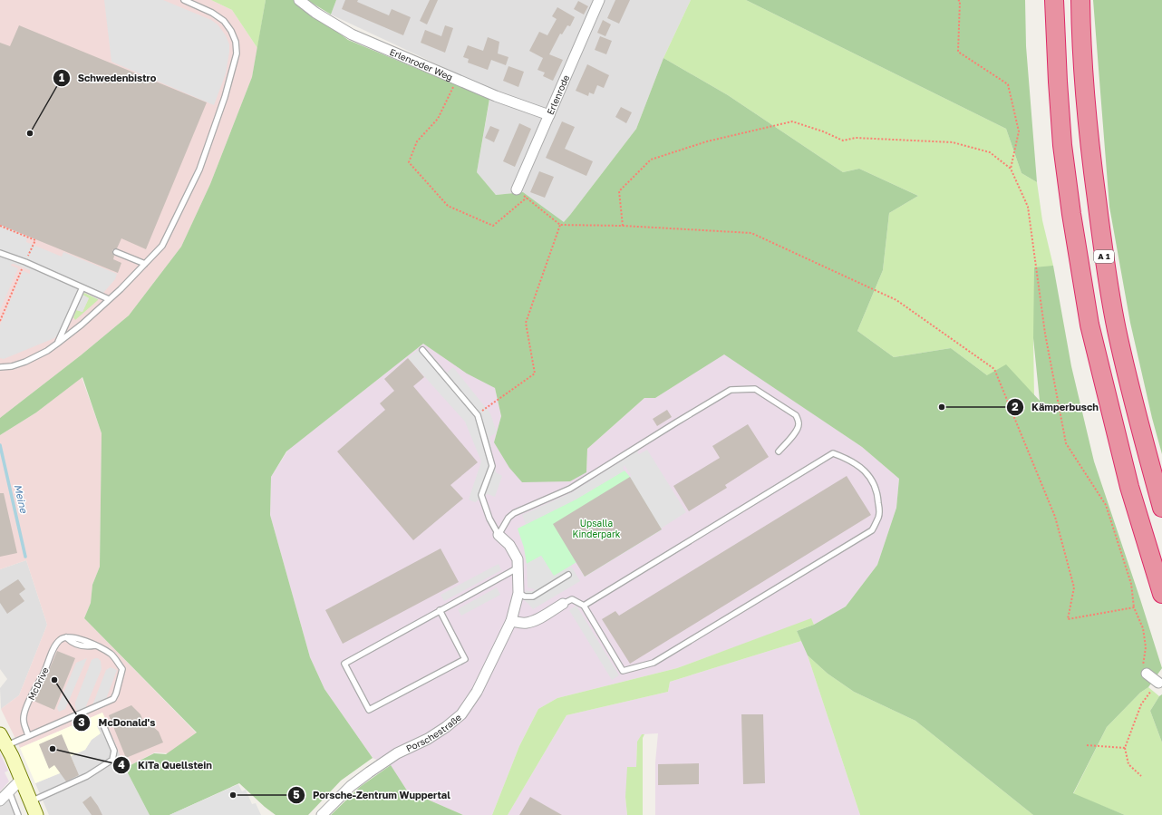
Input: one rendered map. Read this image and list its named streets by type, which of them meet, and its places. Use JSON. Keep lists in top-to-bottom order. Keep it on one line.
{"streets":{"highway":["A 1"],"street":["Erlenroder Weg","Erlenrode","Porschestraße"],"lane":["McDrive"]},"crossings":[["Erlenroder Weg","Erlenrode"]],"water":["Meine"],"parks":["Upsalla Kinderpark"],"places":["Schwedenbistro","Kämperbusch","McDonald's","KiTa Quellstein","Porsche-Zentrum Wuppertal"]}
